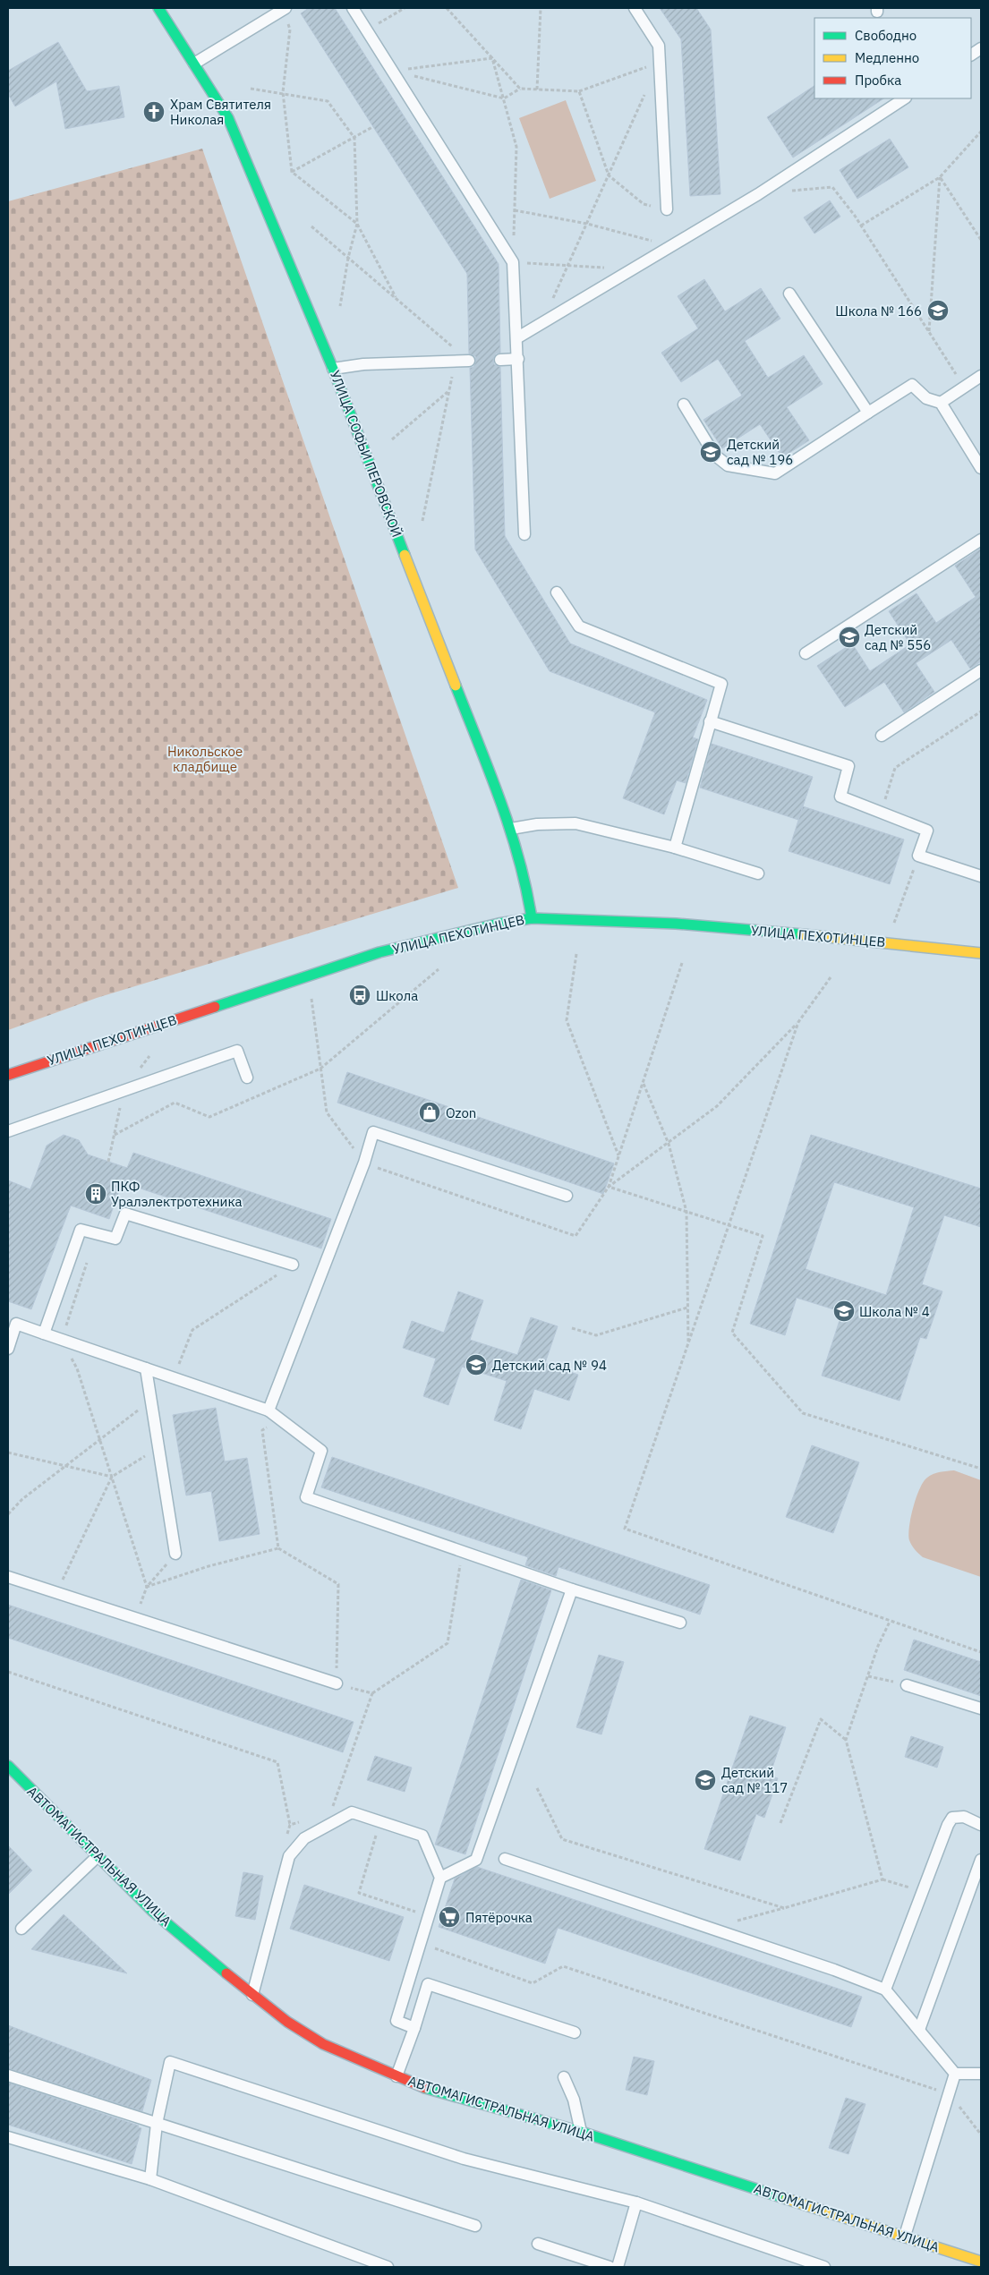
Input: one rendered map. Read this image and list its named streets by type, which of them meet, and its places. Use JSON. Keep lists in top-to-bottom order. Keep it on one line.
{"streets":{"main road":["УЛИЦА СОФЬИ ПЕРОВСКОЙ","УЛИЦА ПЕХОТИНЦЕВ","АВТОМАГИСТРАЛЬНАЯ УЛИЦА"]},"crossings":[["УЛИЦА СОФЬИ ПЕРОВСКОЙ","УЛИЦА ПЕХОТИНЦЕВ"]],"parks":["Никольское кладбище"],"places":{"church":["Храм Святителя Николая"],"school or university":["Школа № 166","Детский сад № 196","Детский сад № 556","Школа № 4","Детский сад № 94","Детский сад № 117"],"bus stop":["Школа"],"shop":["Ozon"],"building":["ПКФ Уралэлектротехника"],"supermarket":["Пятёрочка"]},"legend":["Свободно","Медленно","Пробка"]}
